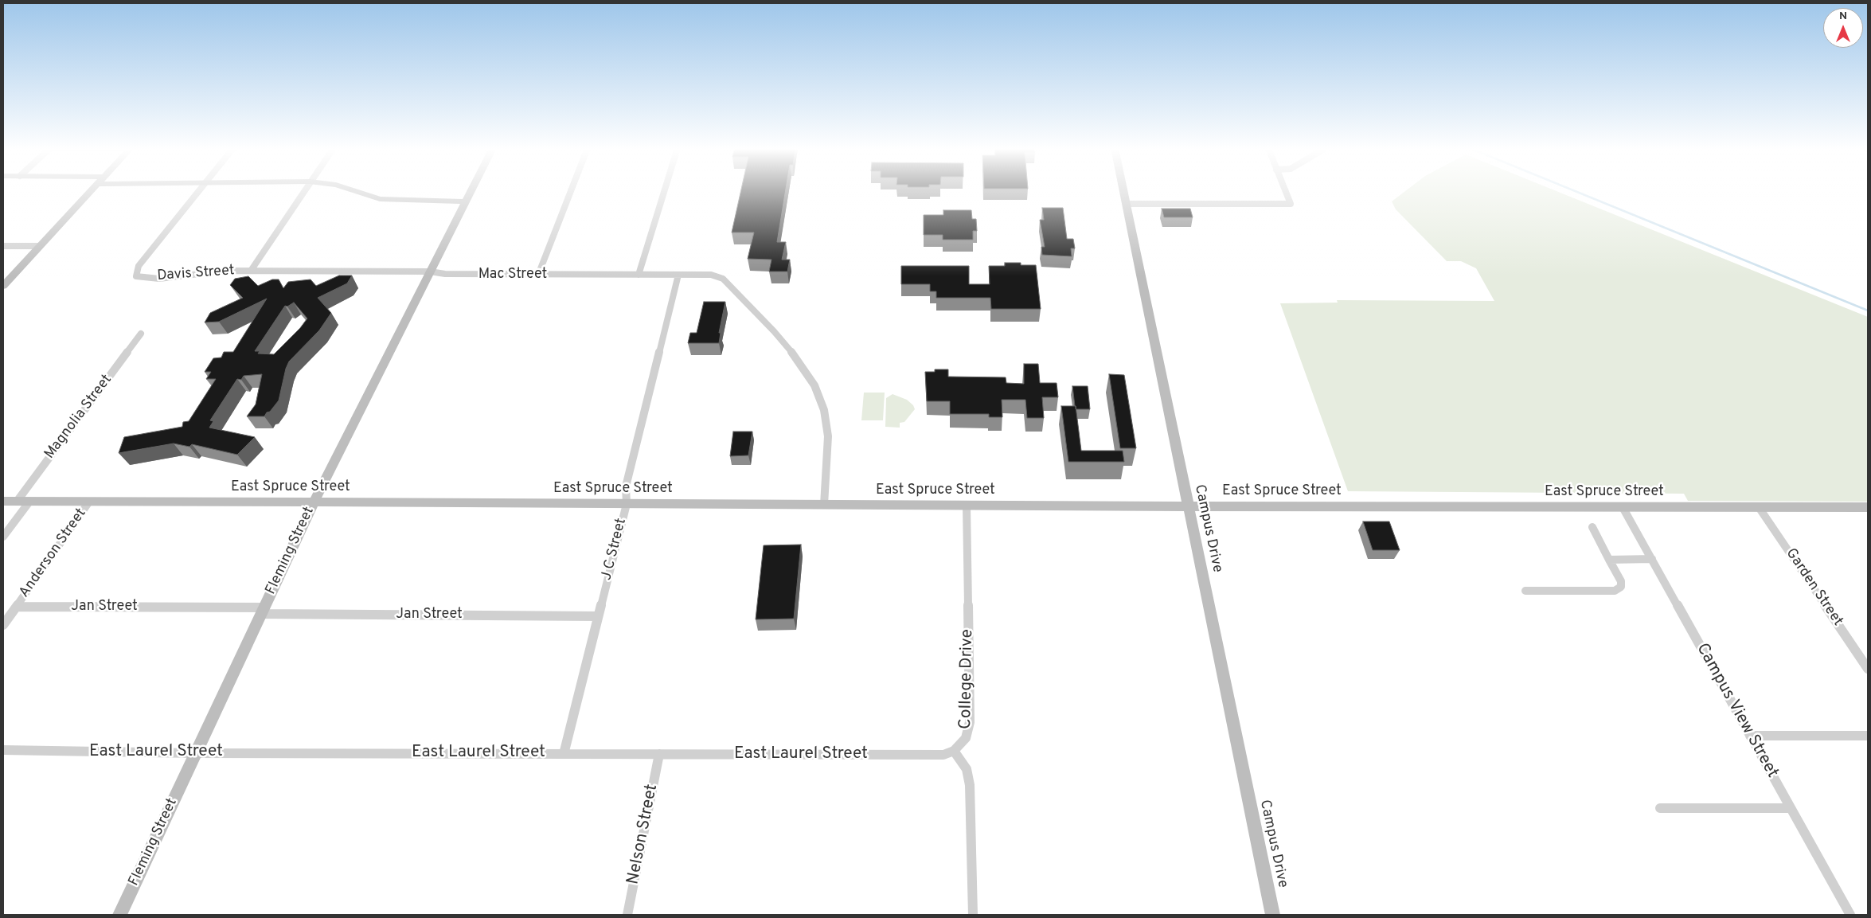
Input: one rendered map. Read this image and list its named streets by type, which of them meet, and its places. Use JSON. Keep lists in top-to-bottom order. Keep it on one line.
{"streets":{"street":["Davis Street","Mac Street","Magnolia Street","East Spruce Street","Campus Drive","J C Street","Fleming Street","Anderson Street","Garden Street","Jan Street","College Drive","Campus View Street","East Laurel Street","Nelson Street"]},"crossings":[["Davis Street","Mac Street"],["Mac Street","East Spruce Street"],["Mac Street","J C Street"],["Mac Street","Fleming Street"],["Magnolia Street","East Spruce Street"],["East Spruce Street","Campus Drive"],["East Spruce Street","J C Street"],["East Spruce Street","Fleming Street"],["East Spruce Street","Anderson Street"],["East Spruce Street","Garden Street"],["East Spruce Street","College Drive"],["East Spruce Street","Campus View Street"],["J C Street","Jan Street"],["J C Street","East Laurel Street"],["Fleming Street","Jan Street"],["Fleming Street","East Laurel Street"],["Anderson Street","Jan Street"],["College Drive","East Laurel Street"],["East Laurel Street","Nelson Street"]],"north":"top"}
